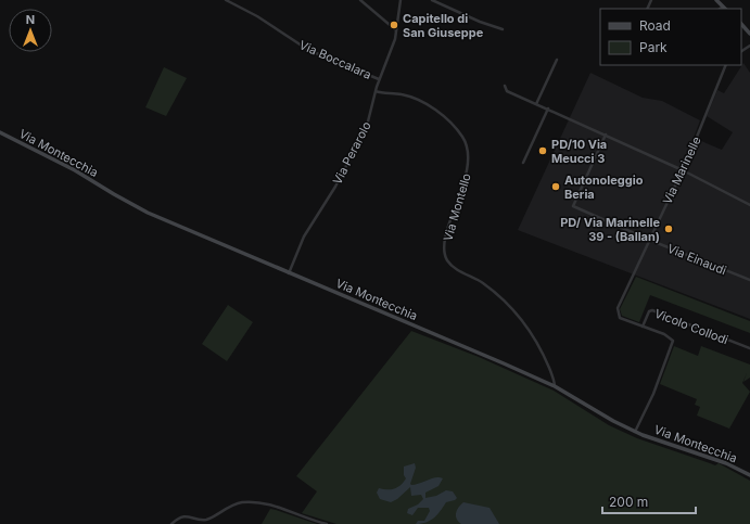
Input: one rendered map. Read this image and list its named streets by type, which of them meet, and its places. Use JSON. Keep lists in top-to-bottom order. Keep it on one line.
{"streets":{"street":["Via Boccalara","Via Montecchia","Via Perarolo","Via Marinelle","Via Montello","Via Einaudi","Vicolo Collodi"]},"crossings":[["Via Boccalara","Via Perarolo"],["Via Montecchia","Via Perarolo"],["Via Montecchia","Via Marinelle"],["Via Montecchia","Via Montello"],["Via Perarolo","Via Montello"],["Via Marinelle","Via Einaudi"],["Via Marinelle","Vicolo Collodi"]],"places":["Capitello di San Giuseppe","PD/10 Via Meucci 3","Autonoleggio Beria","PD/ Via Marinelle 39 - (Ballan)"],"legend":["Road","Park"],"scale_bar":"200 m","north":"top"}
